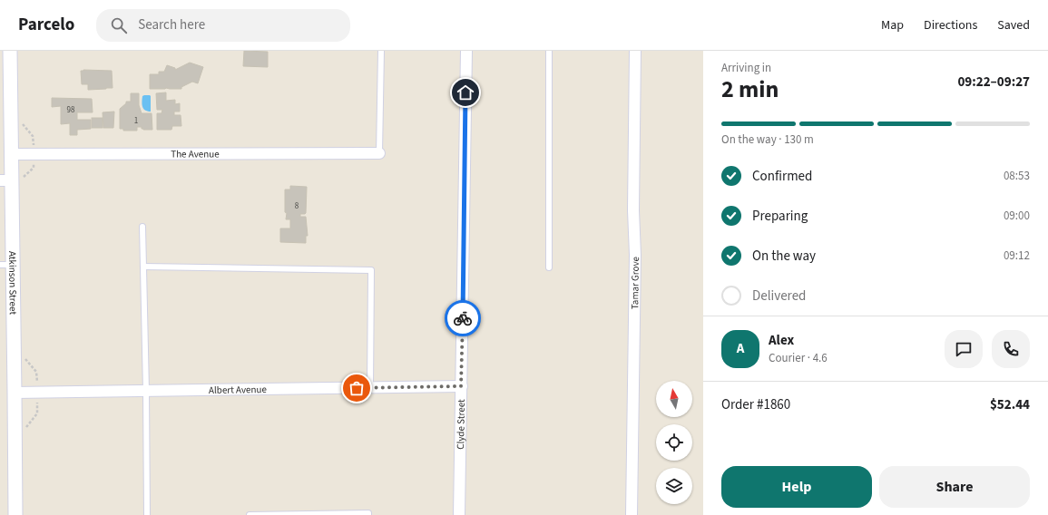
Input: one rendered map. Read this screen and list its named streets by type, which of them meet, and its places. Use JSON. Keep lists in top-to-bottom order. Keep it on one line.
{"streets":{"street":["The Avenue","Atkinson Street","Tamar Grove","Albert Avenue","Clyde Street"]},"crossings":[["The Avenue","Atkinson Street"],["Atkinson Street","Albert Avenue"],["Albert Avenue","Clyde Street"]],"house_numbers":["98","1","8"],"north":"top","page":{"header":"Parcelo","search":"Search here","nav":["Map","Directions","Saved"],"heading":["2 min","Arriving in","09:22–09:27"],"panel":["Alex","Courier · 4.6","Order #1860","$52.44"],"bar":"On the way · 130 m","list":[["Confirmed","08:53"],["Preparing","09:00"],["On the way","09:12"],"Delivered"],"round":"A","buttons":["Help","Share"]}}
